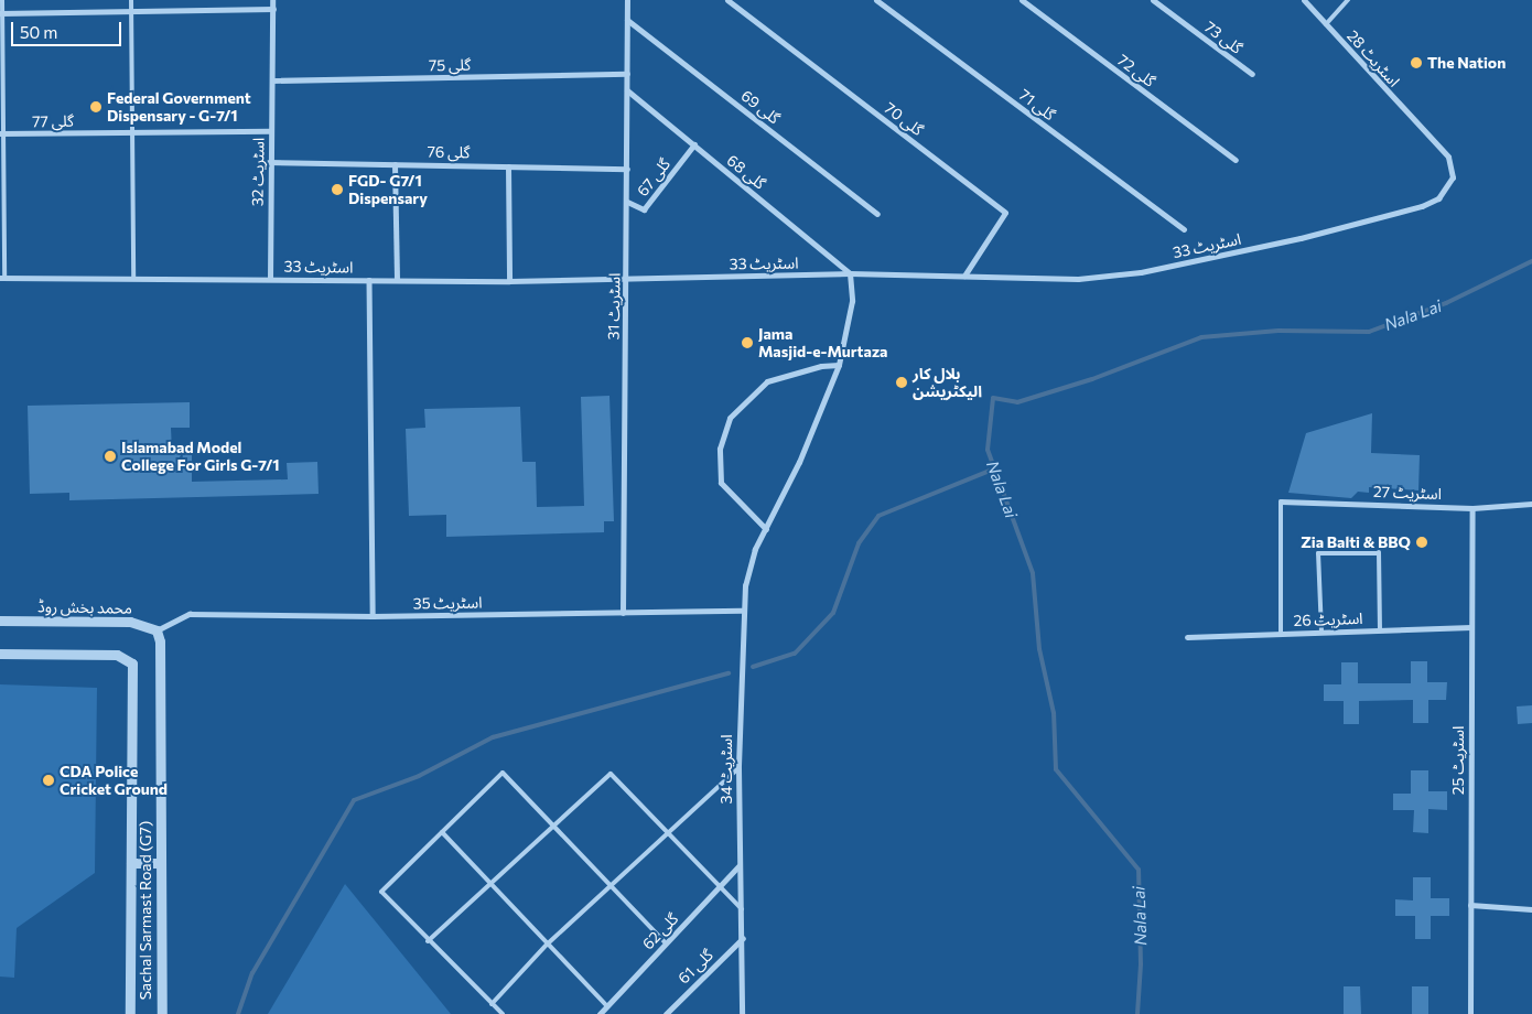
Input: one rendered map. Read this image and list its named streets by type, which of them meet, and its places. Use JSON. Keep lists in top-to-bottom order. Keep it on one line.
{"streets":{"street":["گلی 73","اسٹریٹ 28","گلی 75","گلی 72","گلی 71","گلی 69","گلی 70","گلی 77","گلی 76","اسٹریٹ 32","گلی 68","گلی 67","اسٹریٹ 33","اسٹریٹ 31","اسٹریٹ 27","اسٹریٹ 35","محمد بخش روڈ","اسٹریٹ 26","اسٹریٹ 25","اسٹریٹ 34","Sachal Sarmast Road (G7)","گلی 62","گلی 61"]},"crossings":[["اسٹریٹ 28","اسٹریٹ 33"],["گلی 75","اسٹریٹ 32"],["گلی 75","اسٹریٹ 31"],["گلی 69","اسٹریٹ 31"],["گلی 70","اسٹریٹ 33"],["گلی 77","اسٹریٹ 32"],["گلی 76","اسٹریٹ 32"],["گلی 76","اسٹریٹ 31"],["اسٹریٹ 32","اسٹریٹ 33"],["گلی 68","گلی 67"],["گلی 68","اسٹریٹ 33"],["گلی 68","اسٹریٹ 31"],["گلی 68","اسٹریٹ 34"],["گلی 67","اسٹریٹ 31"],["اسٹریٹ 33","اسٹریٹ 31"],["اسٹریٹ 33","اسٹریٹ 34"],["اسٹریٹ 31","اسٹریٹ 35"],["اسٹریٹ 27","اسٹریٹ 25"],["اسٹریٹ 35","محمد بخش روڈ"],["اسٹریٹ 35","اسٹریٹ 34"],["اسٹریٹ 35","Sachal Sarmast Road (G7)"],["محمد بخش روڈ","Sachal Sarmast Road (G7)"],["اسٹریٹ 26","اسٹریٹ 25"],["اسٹریٹ 34","گلی 62"],["اسٹریٹ 34","گلی 61"]],"water":["Nala Lai"],"places":["The Nation","Federal Government Dispensary - G-7/1","FGD- G7/1 Dispensary","Jama Masjid-e-Murtaza","بلال کار الیکٹریشن","Islamabad Model College For Girls G-7/1","Zia Balti & BBQ","CDA Police Cricket Ground"],"scale_bar":"50 m"}
